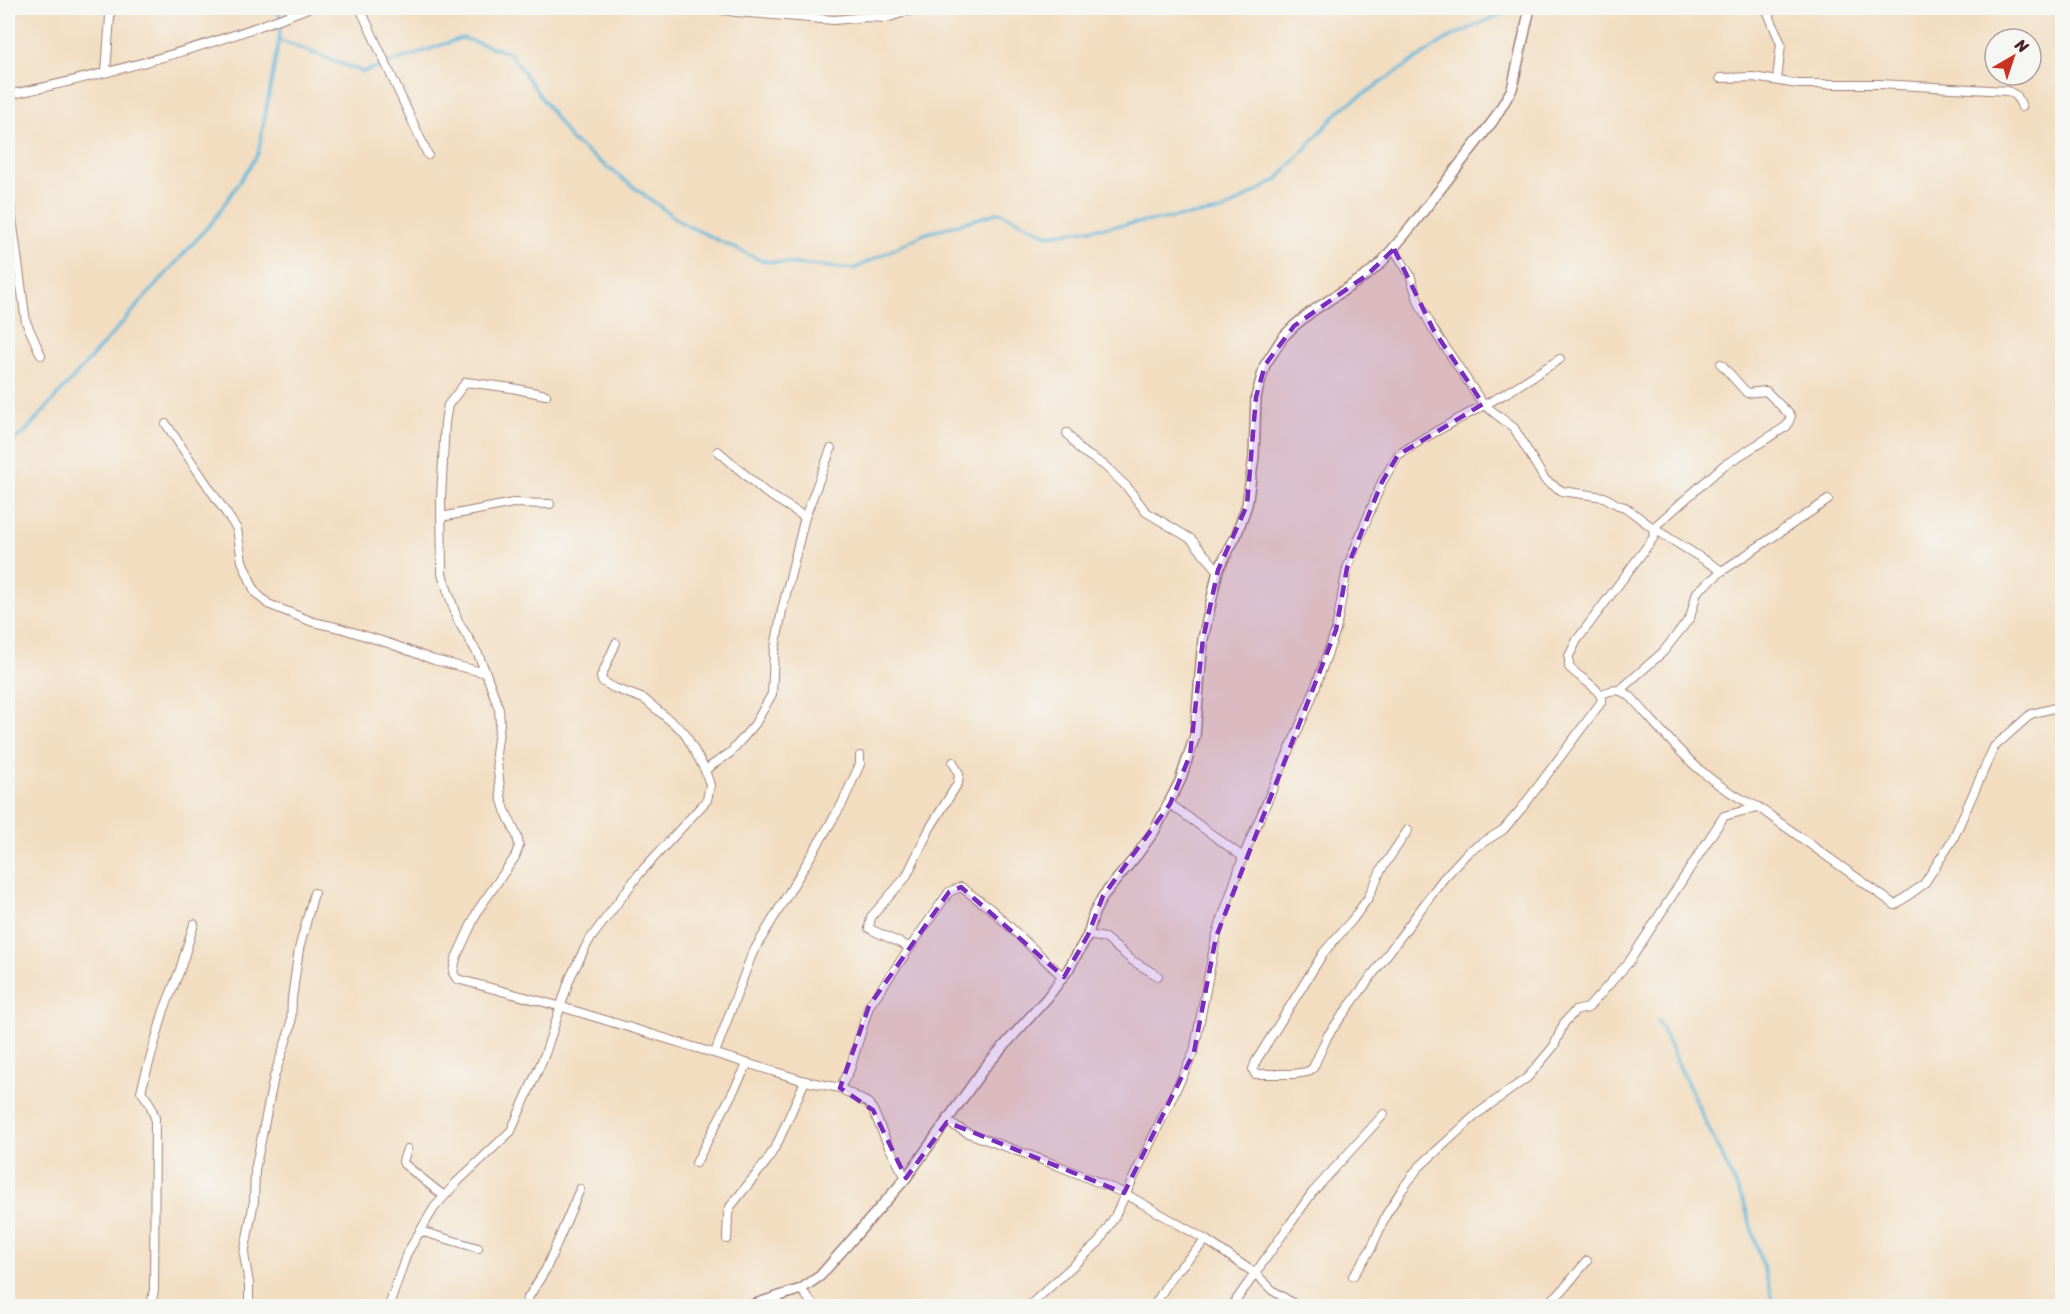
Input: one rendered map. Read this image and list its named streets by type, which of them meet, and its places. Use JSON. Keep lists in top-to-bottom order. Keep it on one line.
{"north":"top right"}
